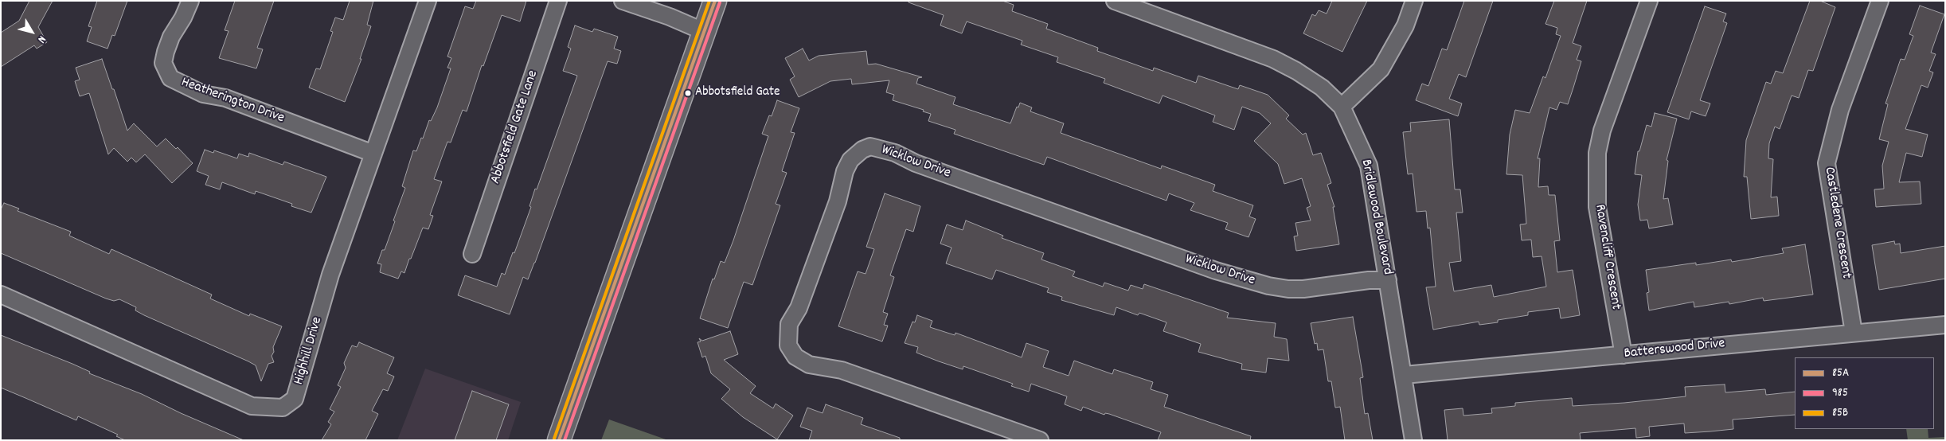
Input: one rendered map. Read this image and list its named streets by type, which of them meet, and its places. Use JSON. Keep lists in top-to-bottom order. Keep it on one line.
{"streets":{"street":["Heatherington Drive","Abbotsfield Gate Lane","Wicklow Drive","Bridlewood Boulevard","Castledene Crescent","Ravencliff Crescent","Batterswood Drive","Highhill Drive"]},"crossings":[["Heatherington Drive","Highhill Drive"],["Wicklow Drive","Bridlewood Boulevard"],["Bridlewood Boulevard","Batterswood Drive"],["Castledene Crescent","Batterswood Drive"],["Ravencliff Crescent","Batterswood Drive"]],"places":["Abbotsfield Gate"],"lines":["transit line 85A","transit line 85B","transit line 985"],"legend":["85A","985","85B"],"north":"bottom right"}
